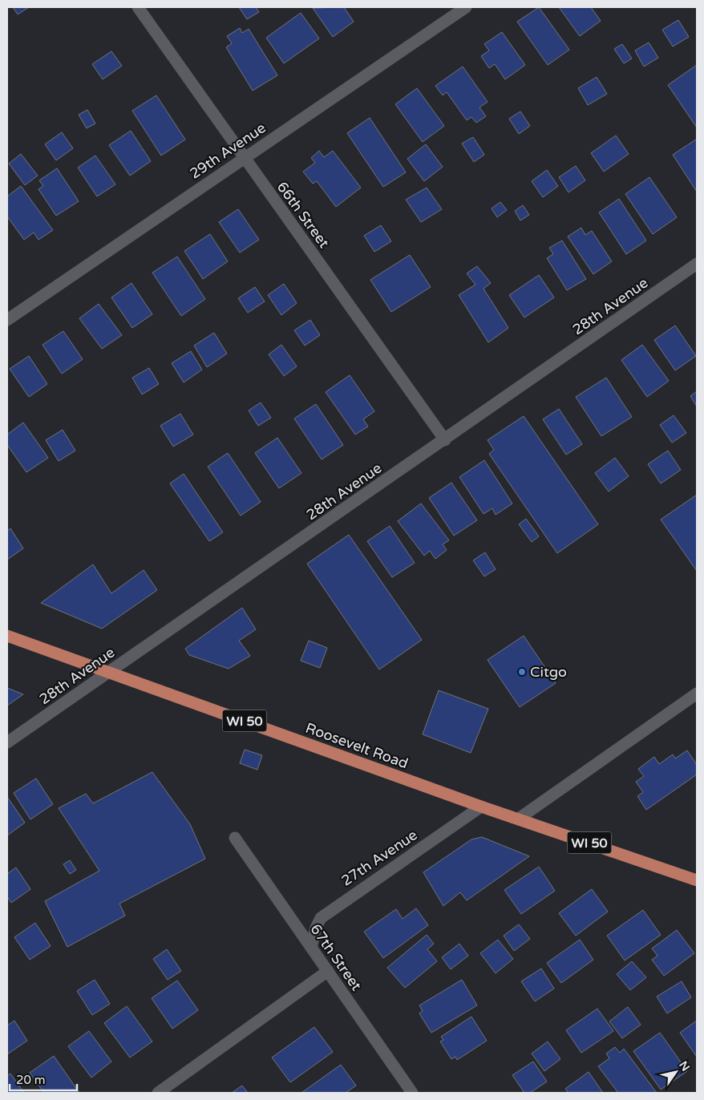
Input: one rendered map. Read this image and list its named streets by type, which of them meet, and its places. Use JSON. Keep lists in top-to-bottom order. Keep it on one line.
{"streets":{"main road":["WI 50","Roosevelt Road"],"street":["29th Avenue","66th Street","28th Avenue","27th Avenue","67th Street"]},"crossings":[["29th Avenue","66th Street"],["66th Street","28th Avenue"],["28th Avenue","Roosevelt Road"],["Roosevelt Road","27th Avenue"],["27th Avenue","67th Street"]],"places":["Citgo"],"scale_bar":"20 m","north":"top right"}
